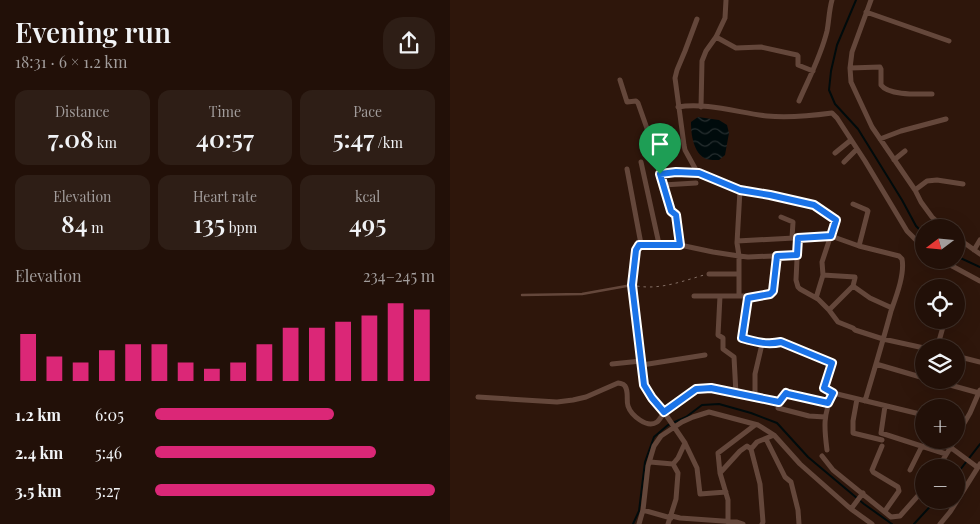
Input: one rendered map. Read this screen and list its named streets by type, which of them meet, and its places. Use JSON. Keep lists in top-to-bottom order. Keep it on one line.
{"north":"left","page":{"heading":["Evening run","18:31 · 6 × 1.2 km"],"stats":[["Distance","7.08 km"],["Time","40:57"],["Pace","5:47 /km"],["Elevation","84 m"],["Heart rate","135 bpm"],["kcal","495"]],"map_buttons":["+","−"],"chart":["Elevation","234–245 m"],"list":[{"name":"1.2 km","note":"6:05"},{"name":"2.4 km","note":"5:46"},{"name":"3.5 km","note":"5:27"}]}}
